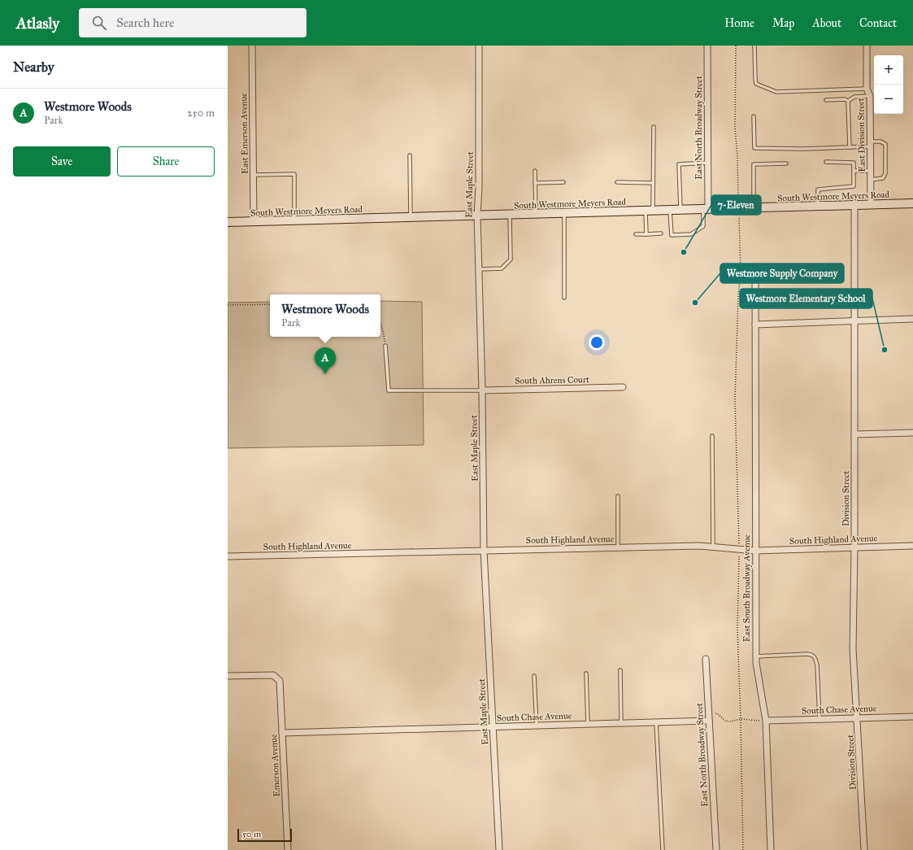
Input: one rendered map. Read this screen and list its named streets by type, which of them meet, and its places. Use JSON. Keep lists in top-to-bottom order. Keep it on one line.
{"streets":{"street":["East North Broadway Street","East Emerson Avenue","East Division Street","East Maple Street","South Westmore Meyers Road","South Ahrens Court","Division Street","South Highland Avenue","East South Broadway Avenue","South Chase Avenue","Emerson Avenue"]},"crossings":[["East North Broadway Street","South Westmore Meyers Road"],["East North Broadway Street","South Chase Avenue"],["East Emerson Avenue","South Westmore Meyers Road"],["East Division Street","South Westmore Meyers Road"],["East Maple Street","South Westmore Meyers Road"],["East Maple Street","South Ahrens Court"],["East Maple Street","South Highland Avenue"],["East Maple Street","South Chase Avenue"],["South Westmore Meyers Road","Division Street"],["Division Street","South Highland Avenue"],["Division Street","South Chase Avenue"],["South Highland Avenue","East South Broadway Avenue"],["East South Broadway Avenue","South Chase Avenue"],["South Chase Avenue","Emerson Avenue"]],"places":["7-Eleven","Westmore Supply Company","Westmore Elementary School"],"scale_bar":"50 m","page":{"header":"Atlasly","search":"Search here","nav":["Home","Map","About","Contact"],"heading":"Nearby","map_buttons":["+","−"],"list":[{"mark":"A","name":"Westmore Woods","note":"Park","value":"250 m"}],"buttons":["Save","Share"],"popup":["Westmore Woods","Park"],"pins":"A","scale":"50 m"}}
